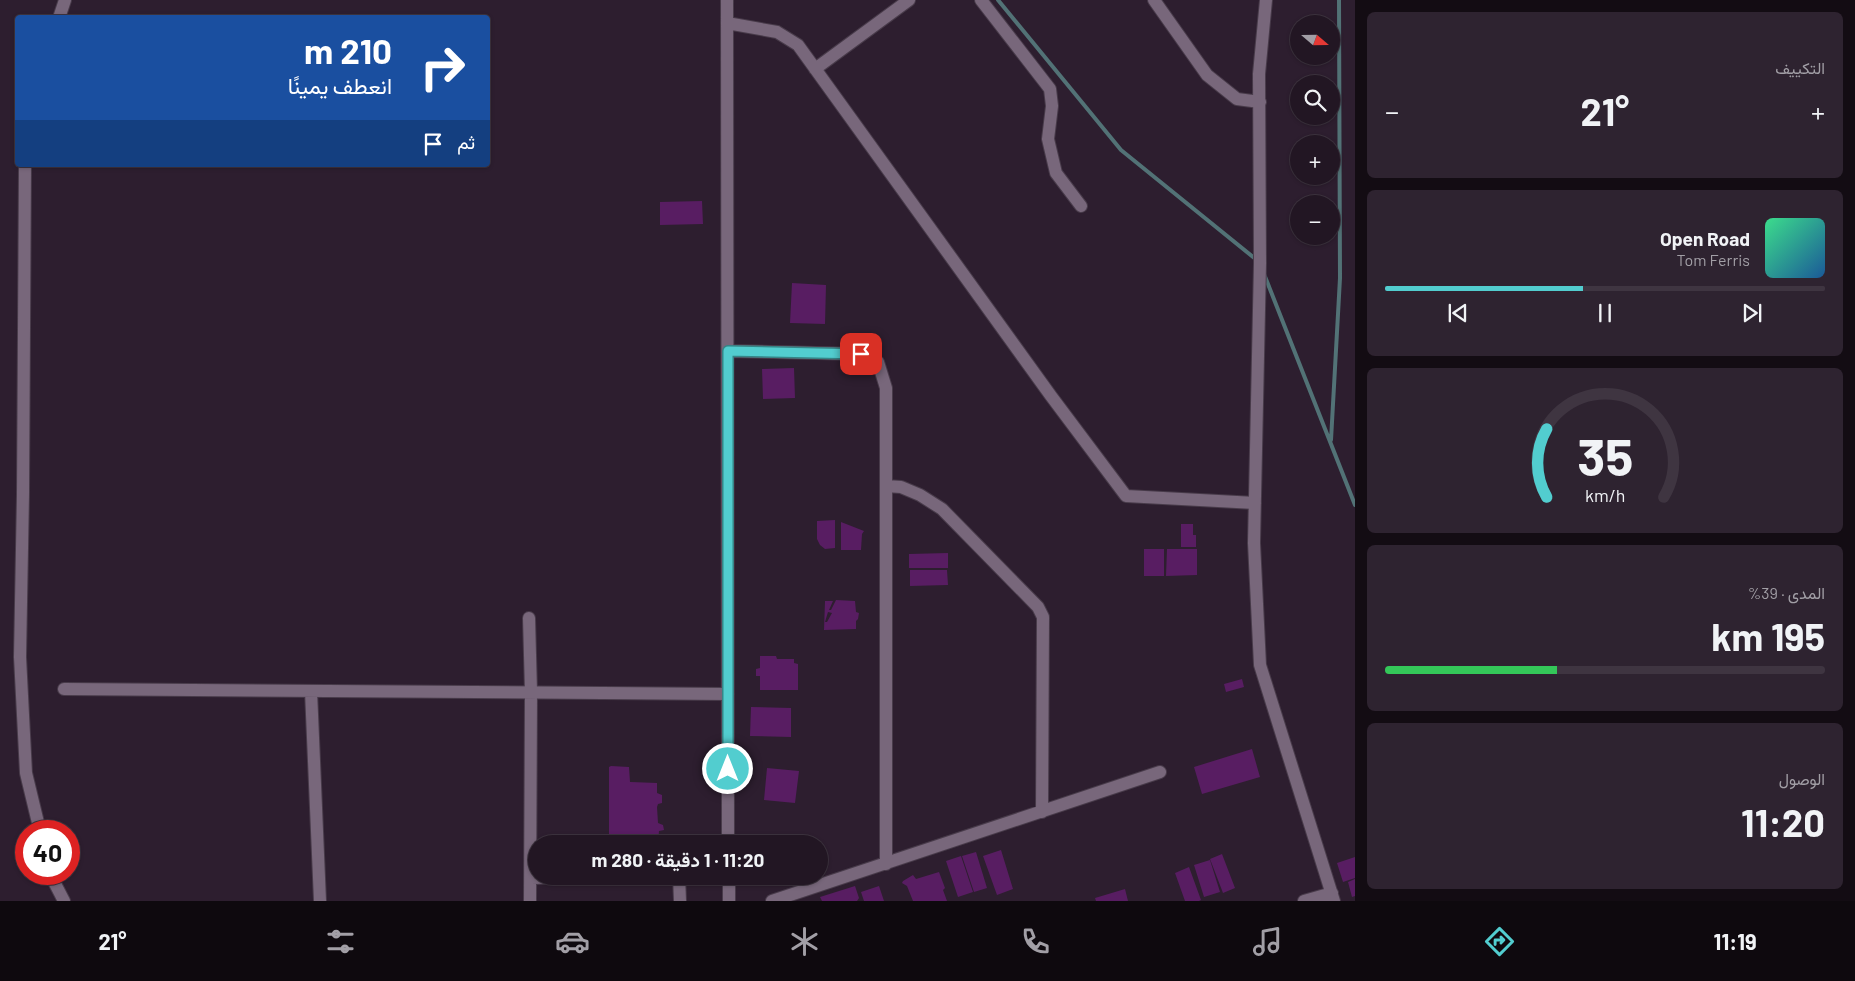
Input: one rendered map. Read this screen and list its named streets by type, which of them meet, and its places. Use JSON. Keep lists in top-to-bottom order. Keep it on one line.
{"north":"right","page":{"tile":["التكييف",["المدى · 39%","195 km"],["الوصول","11:20"]],"map_buttons":["+","−"],"turn":["210 m","انعطف يمينًا"],"heat":["−","21°","+"],"then":"ثم","song":["Open Road","Tom Ferris"],"limit":"40","trip":"11:20 · 1 دقيقة · 280 m","tabs":["11:19","21°"],"gauge":["35","km/h"]}}
